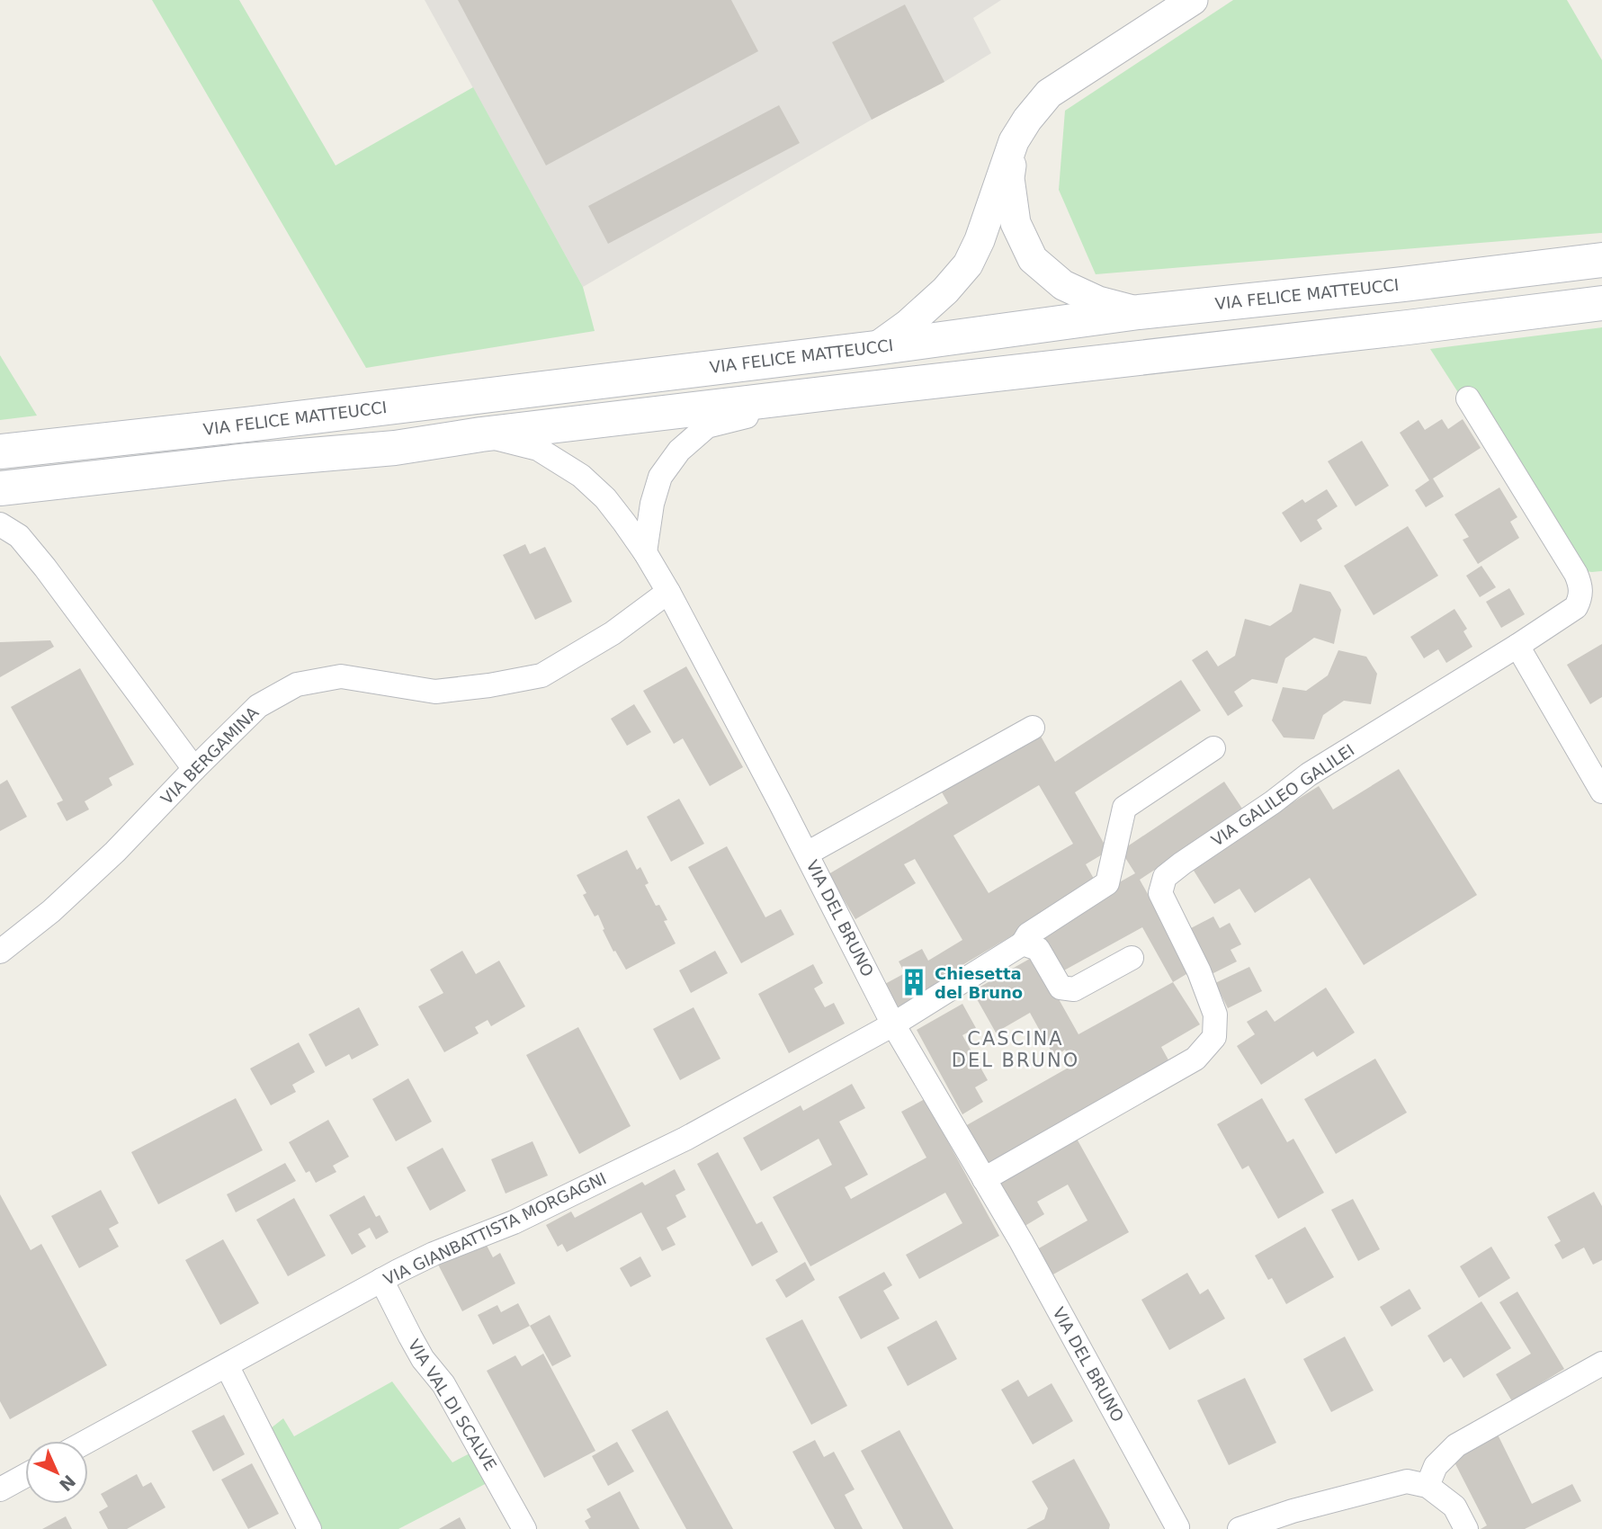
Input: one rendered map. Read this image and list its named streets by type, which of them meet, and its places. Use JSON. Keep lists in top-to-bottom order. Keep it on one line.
{"streets":{"main road":["VIA FELICE MATTEUCCI"],"street":["VIA BERGAMINA","VIA GALILEO GALILEI","VIA DEL BRUNO","VIA GIANBATTISTA MORGAGNI","VIA VAL DI SCALVE"]},"crossings":[["VIA BERGAMINA","VIA DEL BRUNO"],["VIA GALILEO GALILEI","VIA DEL BRUNO"],["VIA DEL BRUNO","VIA GIANBATTISTA MORGAGNI"],["VIA GIANBATTISTA MORGAGNI","VIA VAL DI SCALVE"]],"districts":["CASCINA DEL BRUNO"],"places":{"building":["Chiesetta del Bruno"]},"north":"bottom right"}
